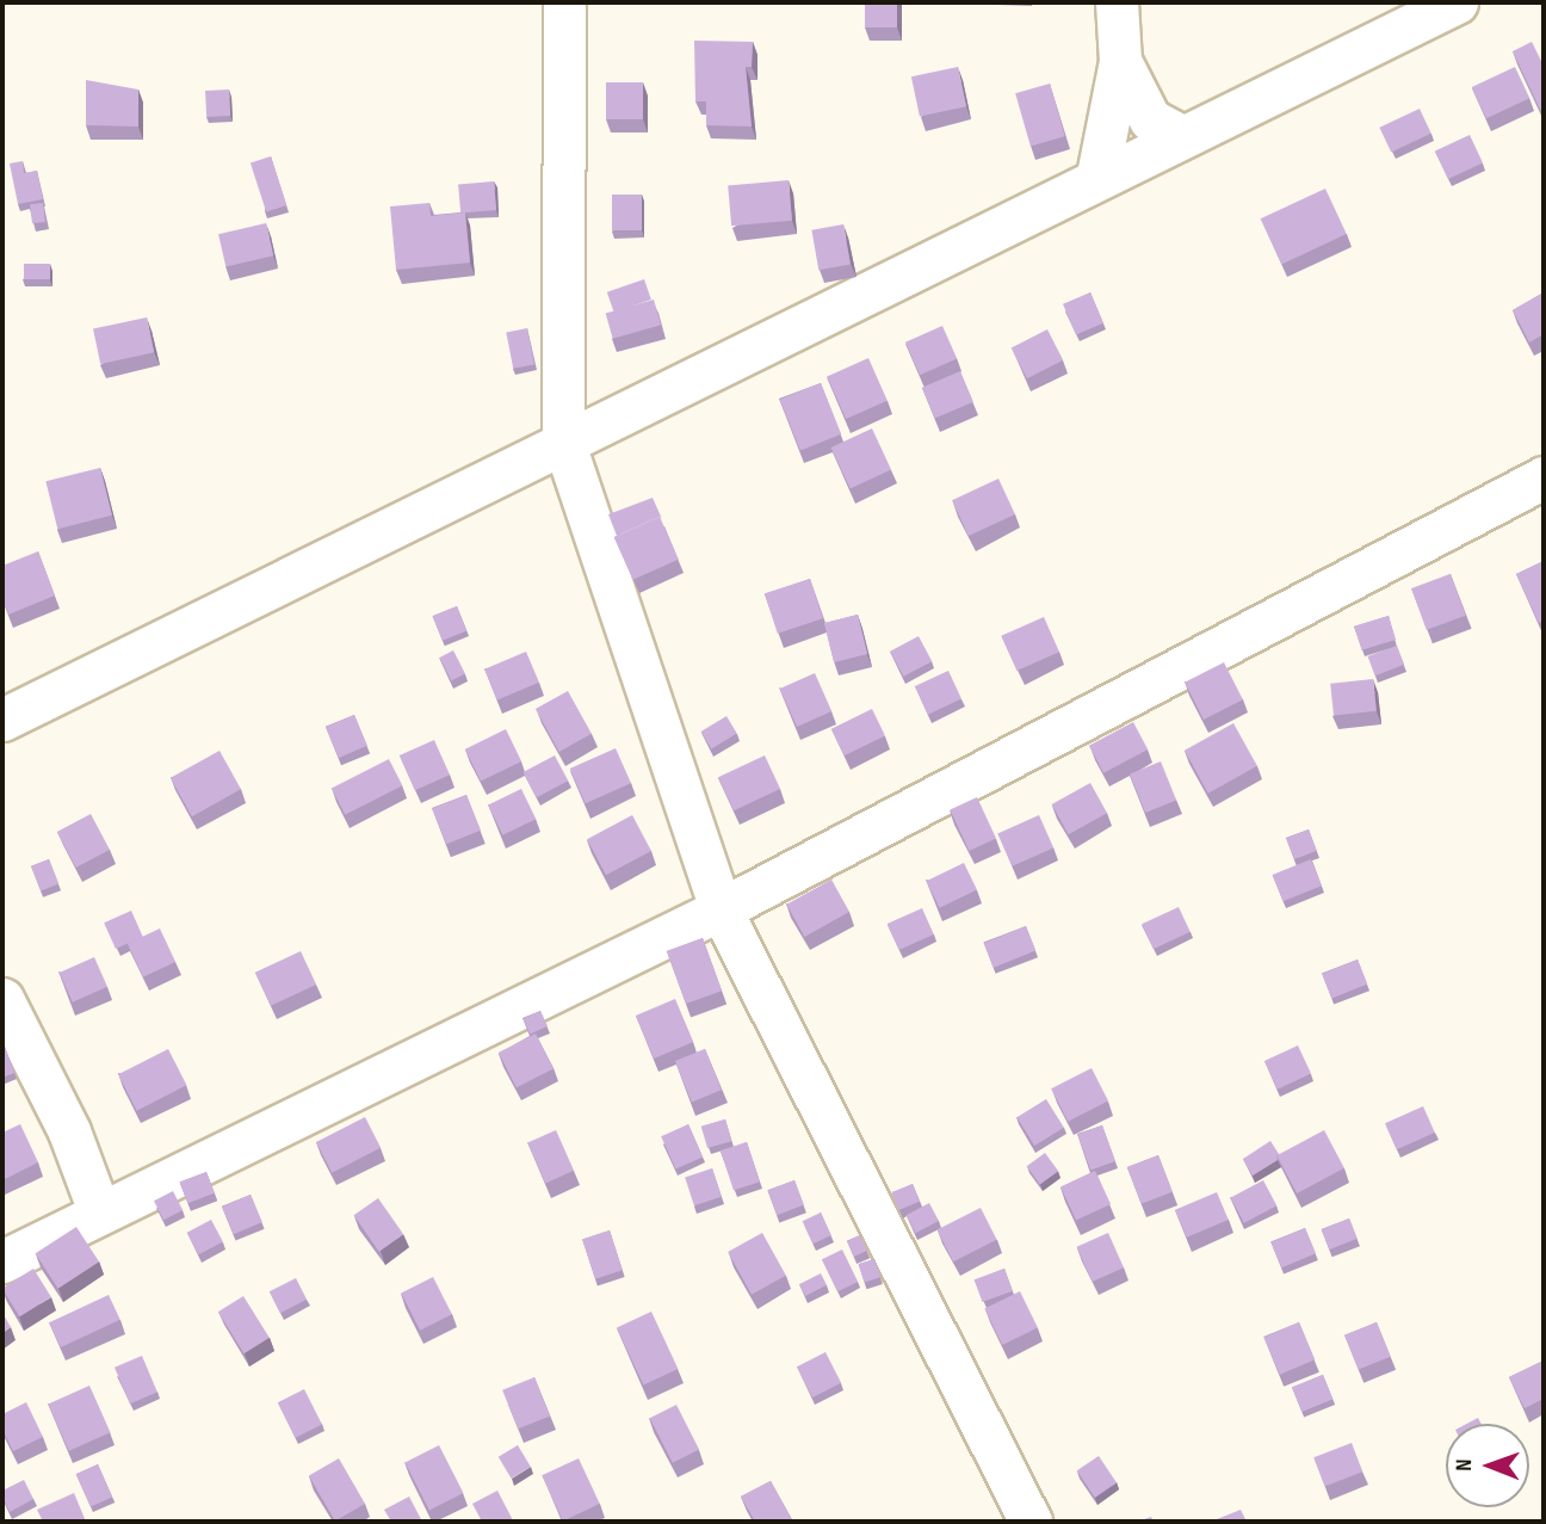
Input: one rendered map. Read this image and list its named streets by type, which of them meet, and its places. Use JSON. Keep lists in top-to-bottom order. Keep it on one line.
{"north":"left"}
